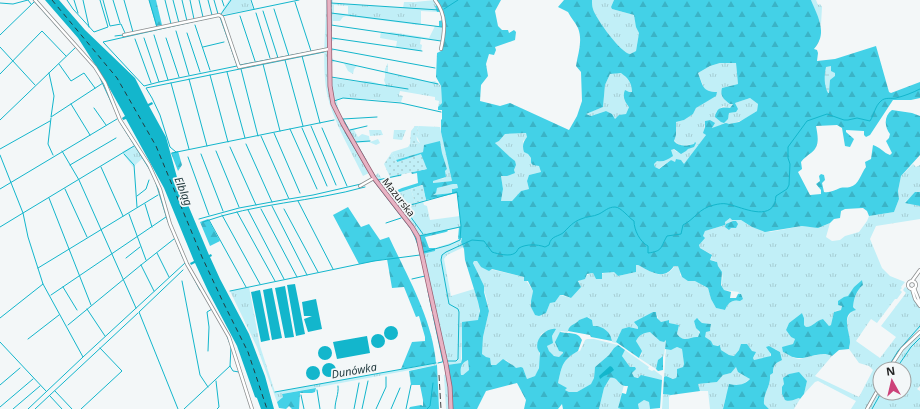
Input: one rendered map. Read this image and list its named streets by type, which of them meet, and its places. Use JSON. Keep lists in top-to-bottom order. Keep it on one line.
{"streets":{"main road":["Mazurska"]},"water":["Elbląg","Dunówka"],"north":"top"}
